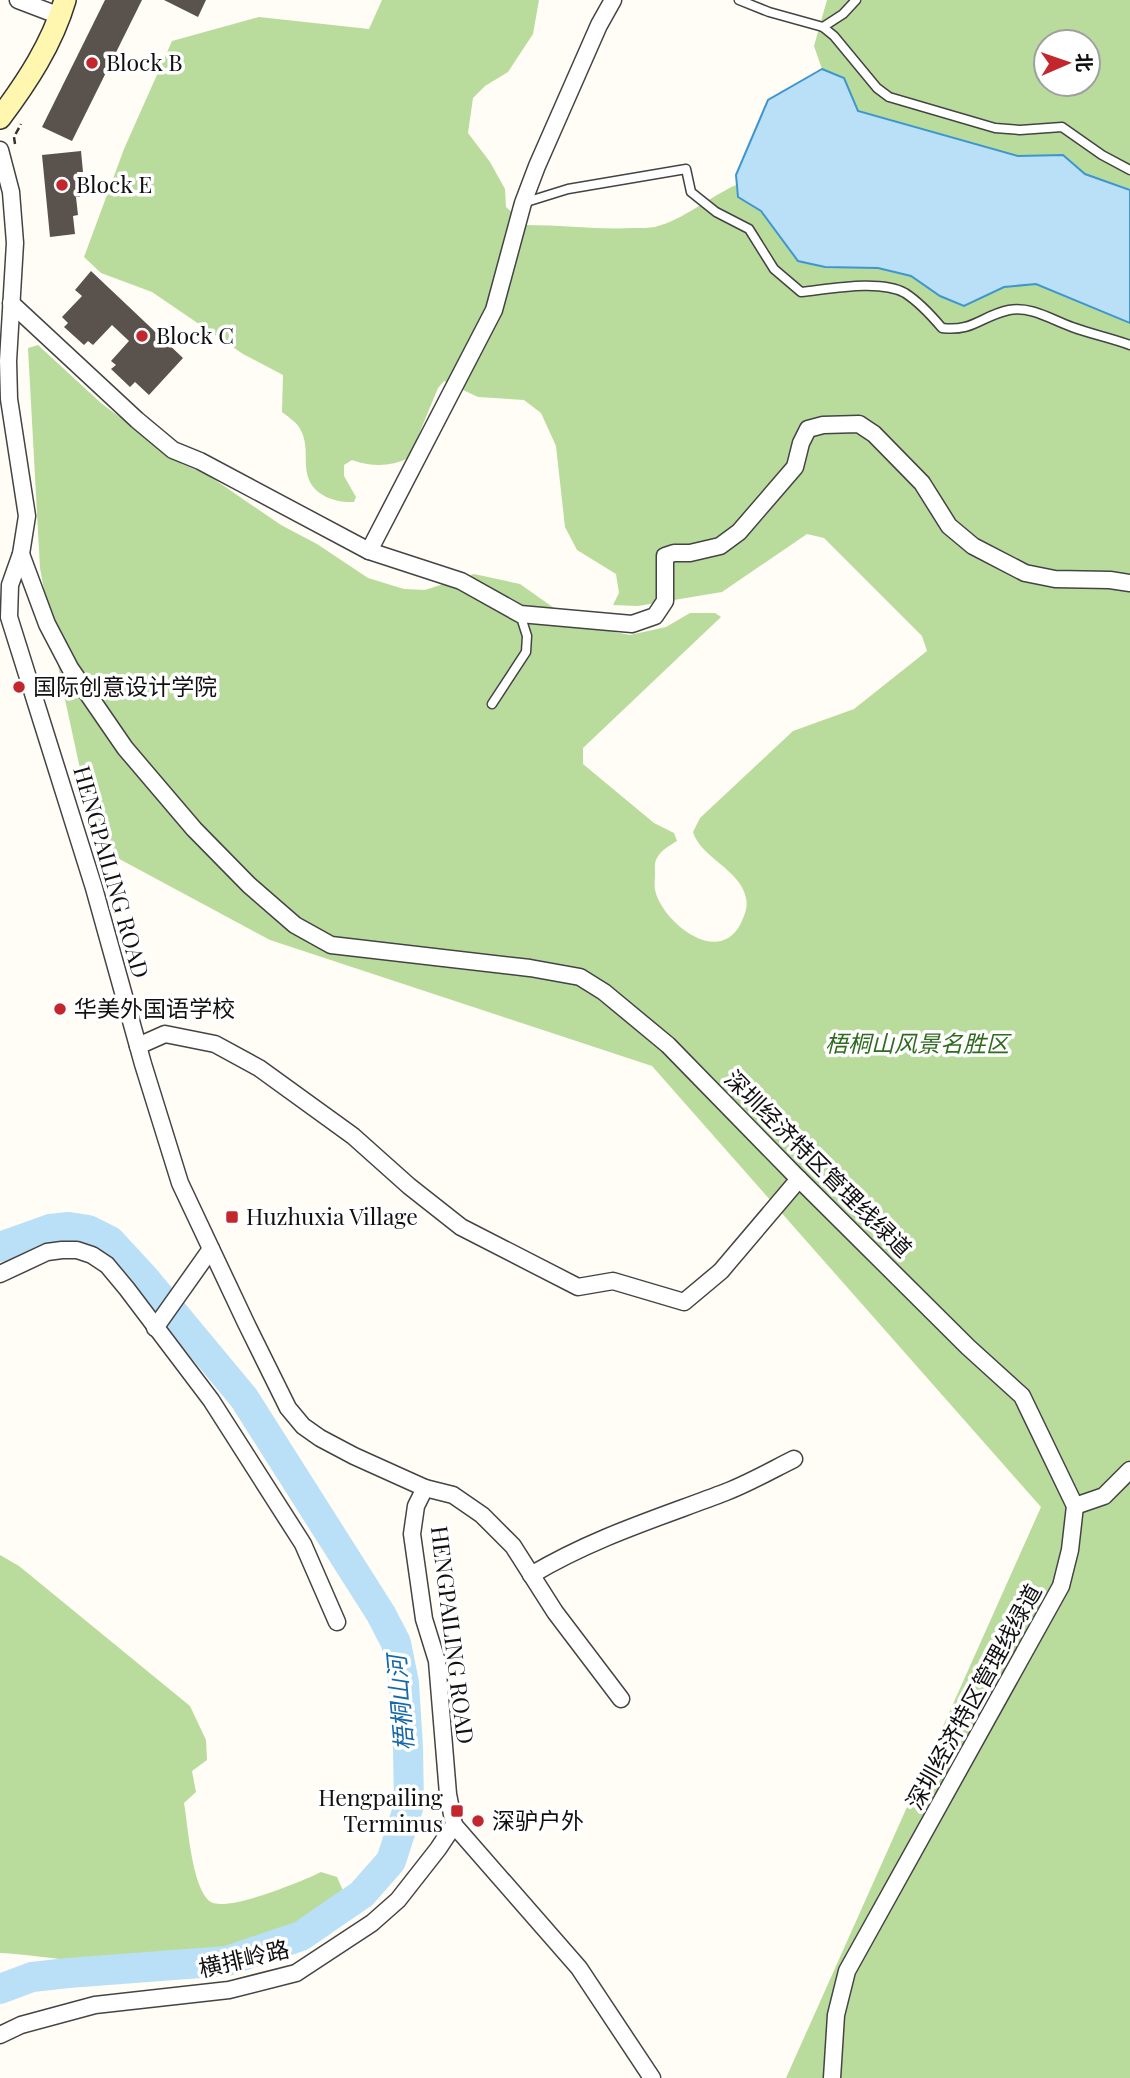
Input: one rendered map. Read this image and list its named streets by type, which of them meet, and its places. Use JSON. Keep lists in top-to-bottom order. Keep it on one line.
{"streets":{"street":["HENGPAILING ROAD","深圳经济特区管理线绿道","横排岭路"]},"crossings":[["HENGPAILING ROAD","深圳经济特区管理线绿道"]],"water":["梧桐山河"],"parks":["梧桐山风景名胜区"],"places":{"other":["Block B","Block E","Block C","国际创意设计学院","华美外国语学校","深驴户外"],"transit":["Huzhuxia Village","Hengpailing Terminus"]},"north":"right"}
